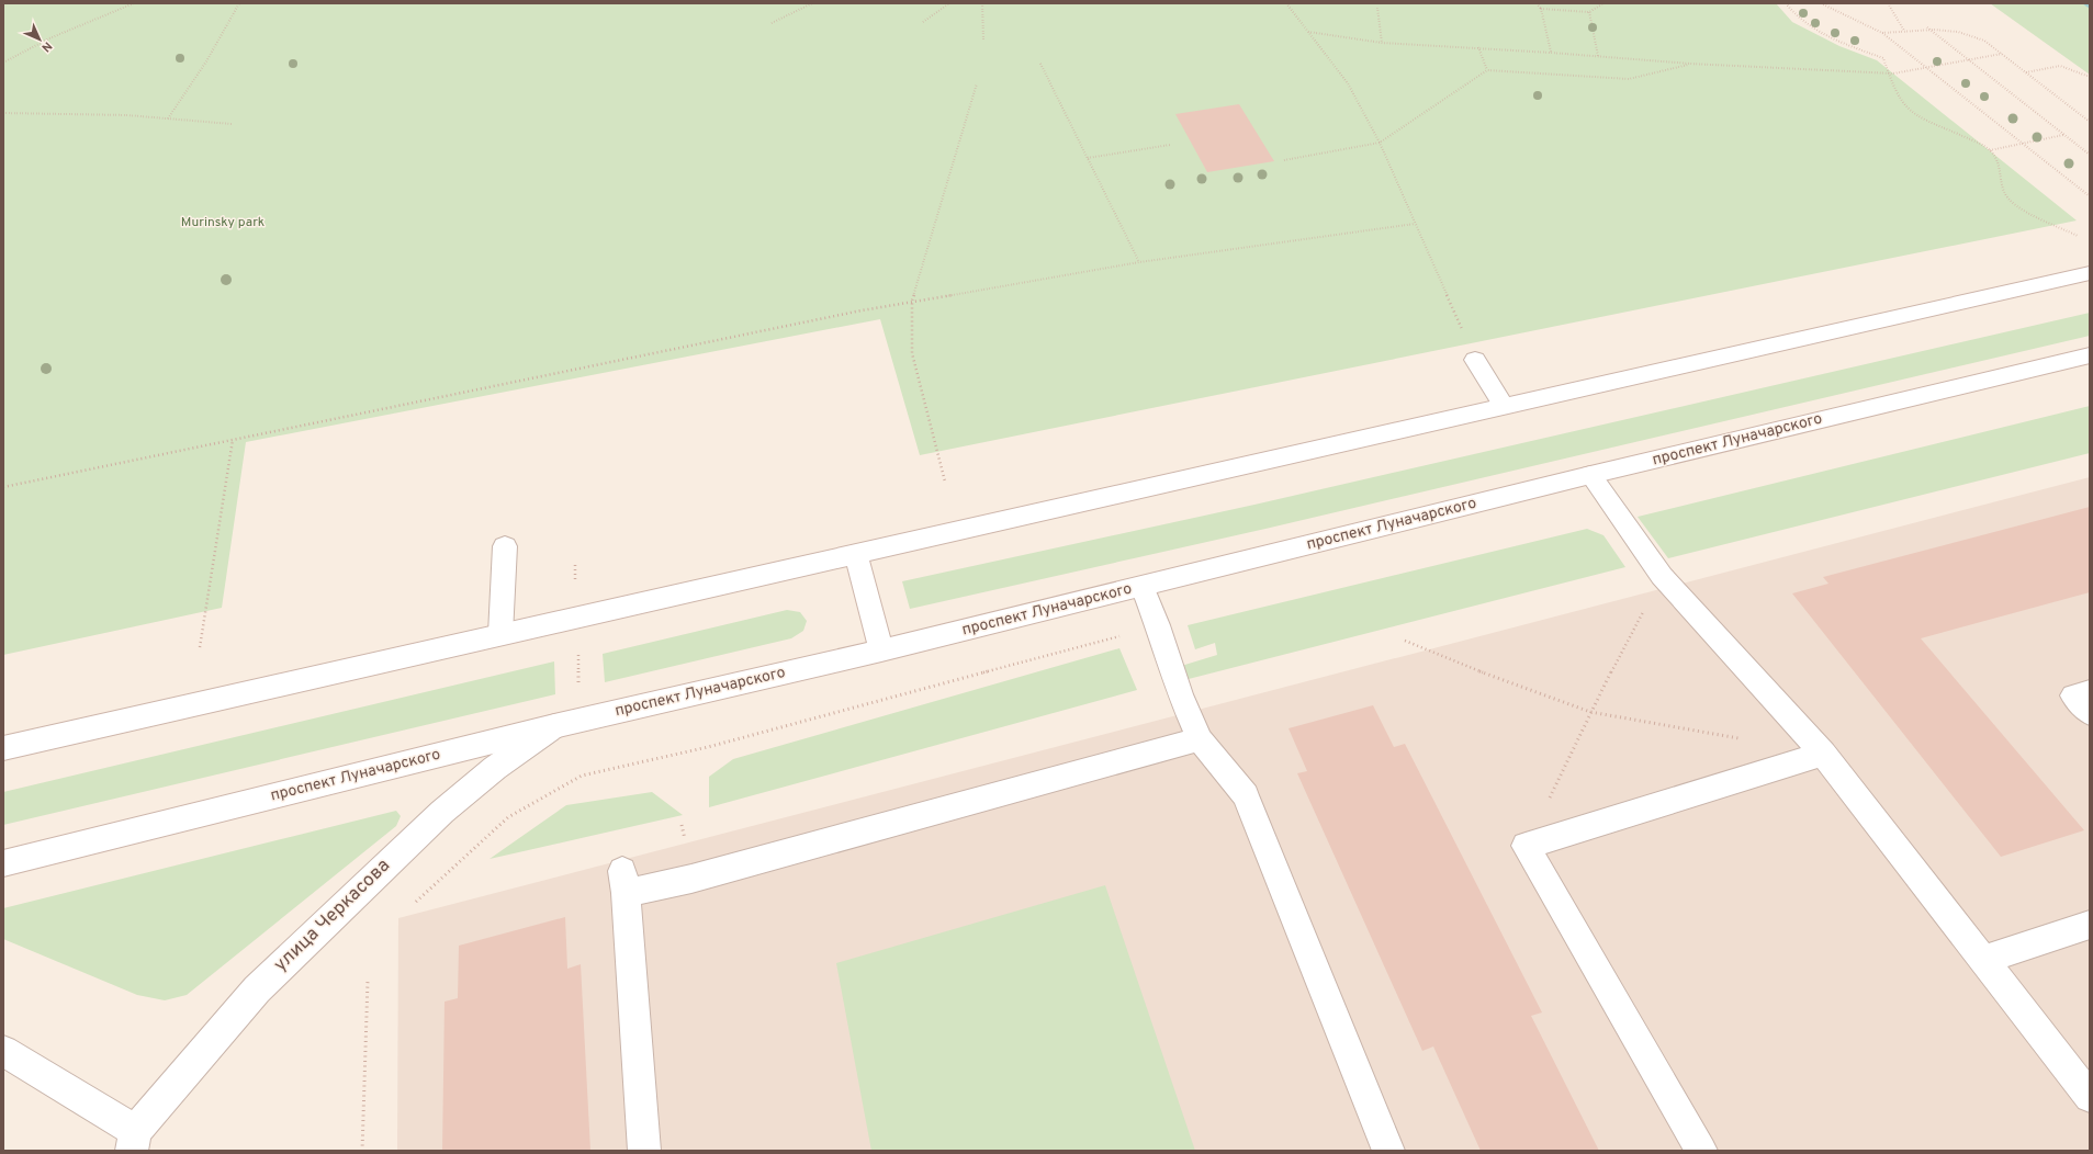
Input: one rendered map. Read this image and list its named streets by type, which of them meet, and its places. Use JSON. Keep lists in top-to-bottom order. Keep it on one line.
{"streets":{"main road":["проспект Луначарского","улица Черкасова"]},"crossings":[["проспект Луначарского","улица Черкасова"]],"parks":["Murinsky park"],"north":"bottom right"}
